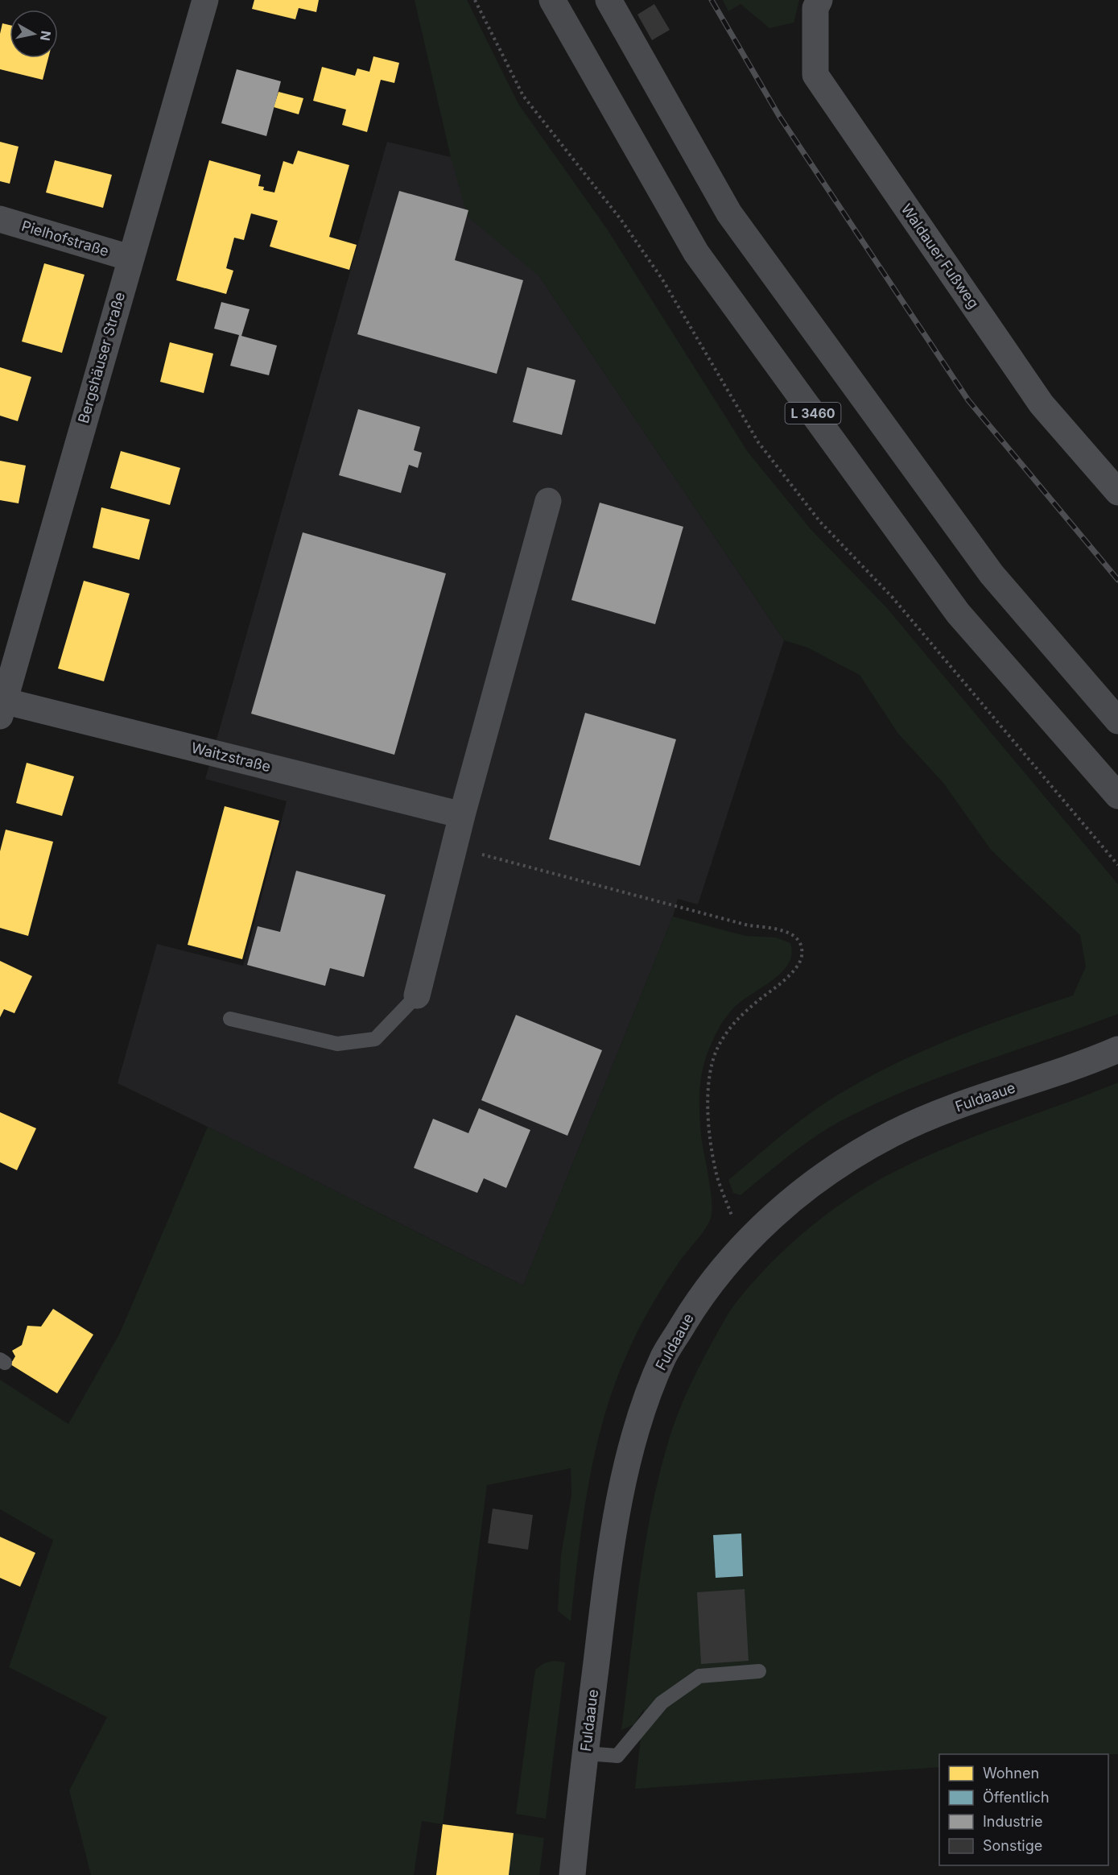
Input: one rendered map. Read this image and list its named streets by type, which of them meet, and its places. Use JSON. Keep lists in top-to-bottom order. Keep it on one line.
{"streets":{"main road":["L 3460"],"street":["Pielhofstraße","Waldauer Fußweg","Bergshäuser Straße","Waitzstraße","Fuldaaue"]},"crossings":[["Pielhofstraße","Bergshäuser Straße"],["Bergshäuser Straße","Waitzstraße"]],"legend":["Wohnen","Öffentlich","Industrie","Sonstige"],"north":"right"}
